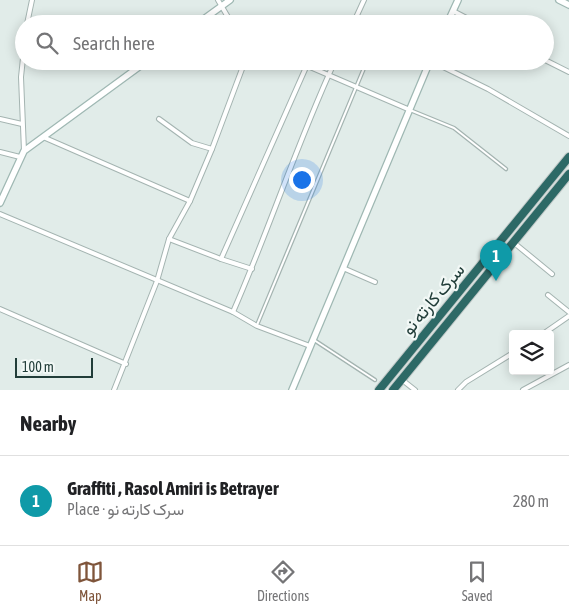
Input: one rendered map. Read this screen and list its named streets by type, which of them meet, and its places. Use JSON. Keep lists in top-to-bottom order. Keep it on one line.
{"streets":{"highway":["سرک کارته نو"]},"scale_bar":"100 m","page":{"search":"Search here","pins":"1","scale":"100 m","heading":"Nearby","list":[{"mark":"1","name":"Graffiti , Rasol Amiri is Betrayer","note":"Place · سرک کارته نو","value":"280 m"}],"nav":["Map","Directions","Saved"]}}
